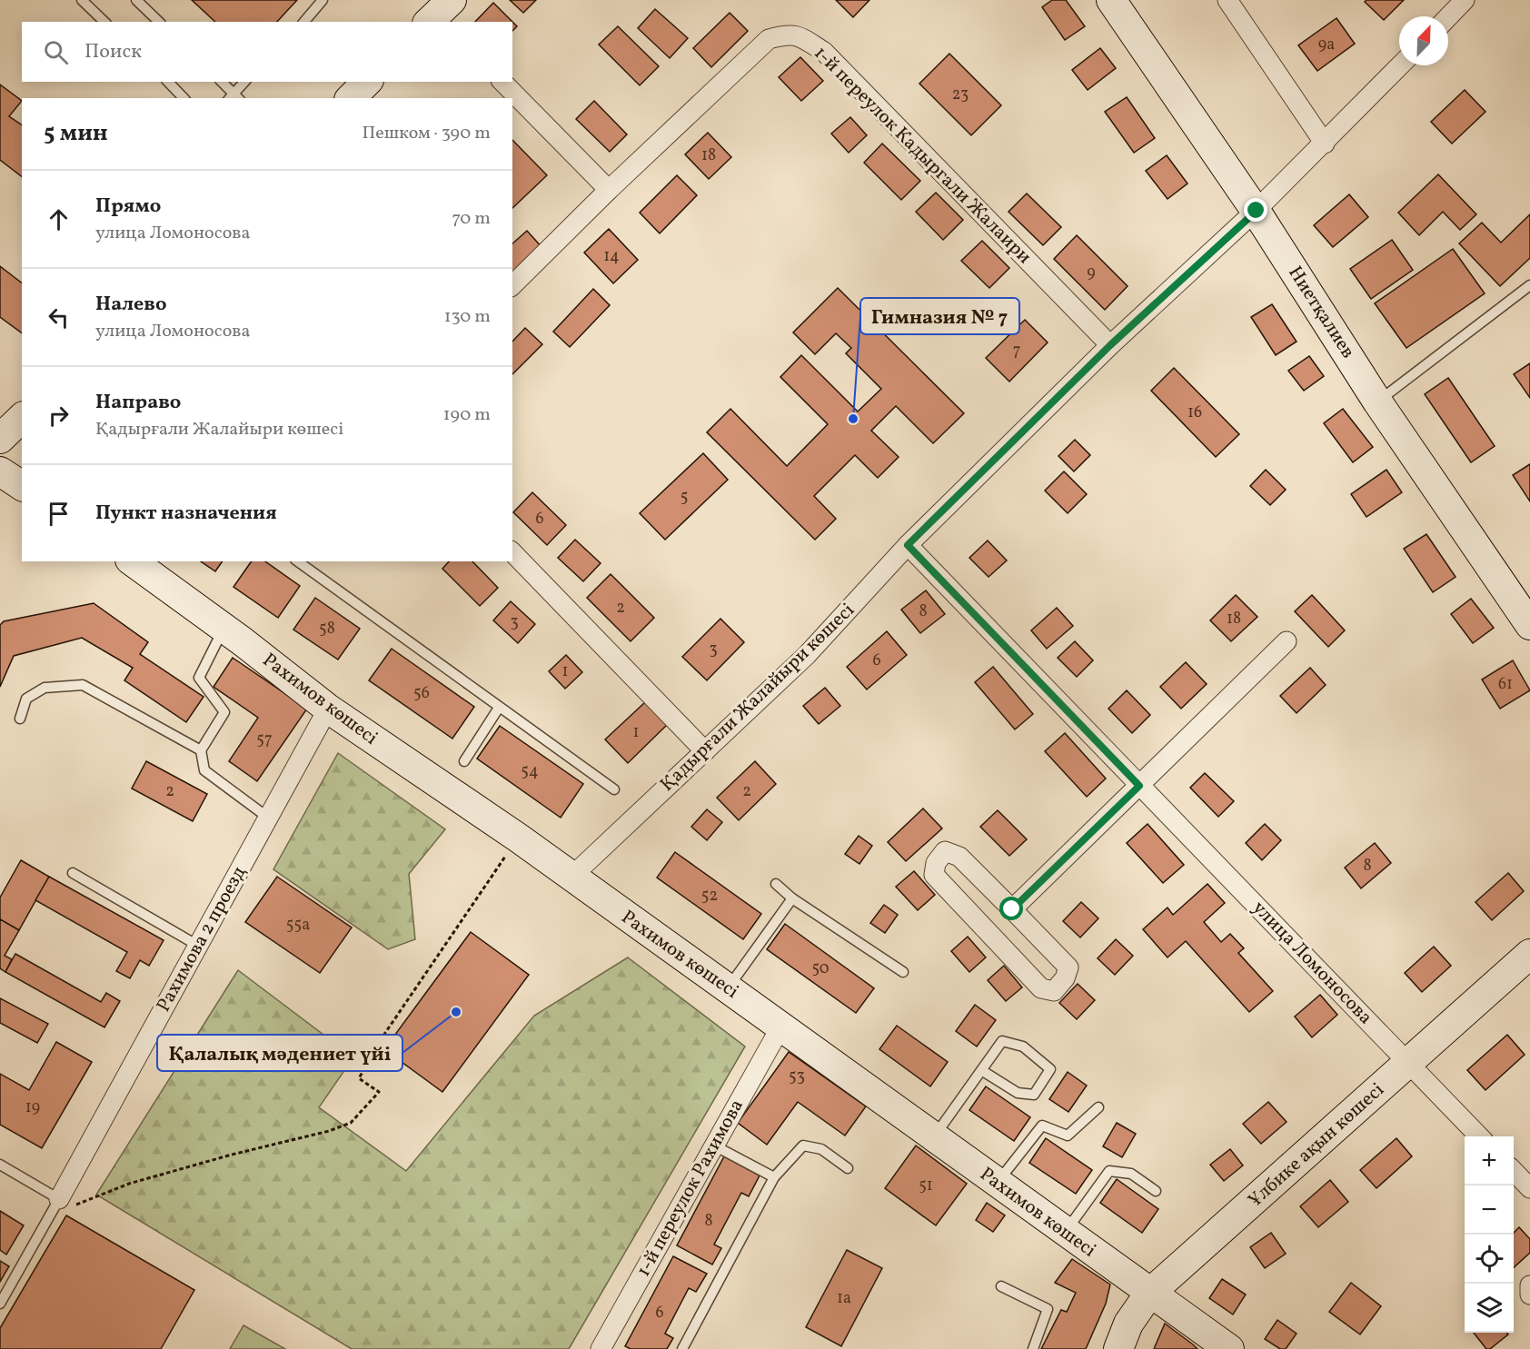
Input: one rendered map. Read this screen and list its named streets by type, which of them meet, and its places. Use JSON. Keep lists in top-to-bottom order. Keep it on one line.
{"streets":{"street":["1-й переулок Кадыргали Жалаири","Ниетқалиев","Қадырғали Жалайыри көшесі","Рахимов көшесі","Рахимова 2 проезд","улица Ломоносова","Ұлбике ақын көшесі","1-й переулок Рахимова"]},"crossings":[["1-й переулок Кадыргали Жалаири","Қадырғали Жалайыри көшесі"],["Ниетқалиев","Қадырғали Жалайыри көшесі"],["Қадырғали Жалайыри көшесі","Рахимов көшесі"],["Қадырғали Жалайыри көшесі","улица Ломоносова"],["Рахимов көшесі","Рахимова 2 проезд"],["Рахимов көшесі","Ұлбике ақын көшесі"],["Рахимов көшесі","1-й переулок Рахимова"],["улица Ломоносова","Ұлбике ақын көшесі"]],"places":["Гимназия № 7","Қалалық мәдениет үйі"],"house_numbers":["9а","23","18","14","9","7","16","5","6","2","8","18","3","58","3","6","1","61","56","1","57","54","2","2","8","52","55а","50","53","19","51","8","1а","6"],"north":"top right","page":{"search":"Поиск","heading":["5 мин","Пешком · 390 m"],"list":[["Прямо","улица Ломоносова","70 m"],["Налево","улица Ломоносова","130 m"],["Направо","Қадырғали Жалайыри көшесі","190 m"],"Пункт назначения"],"map_buttons":["+","−"]}}
